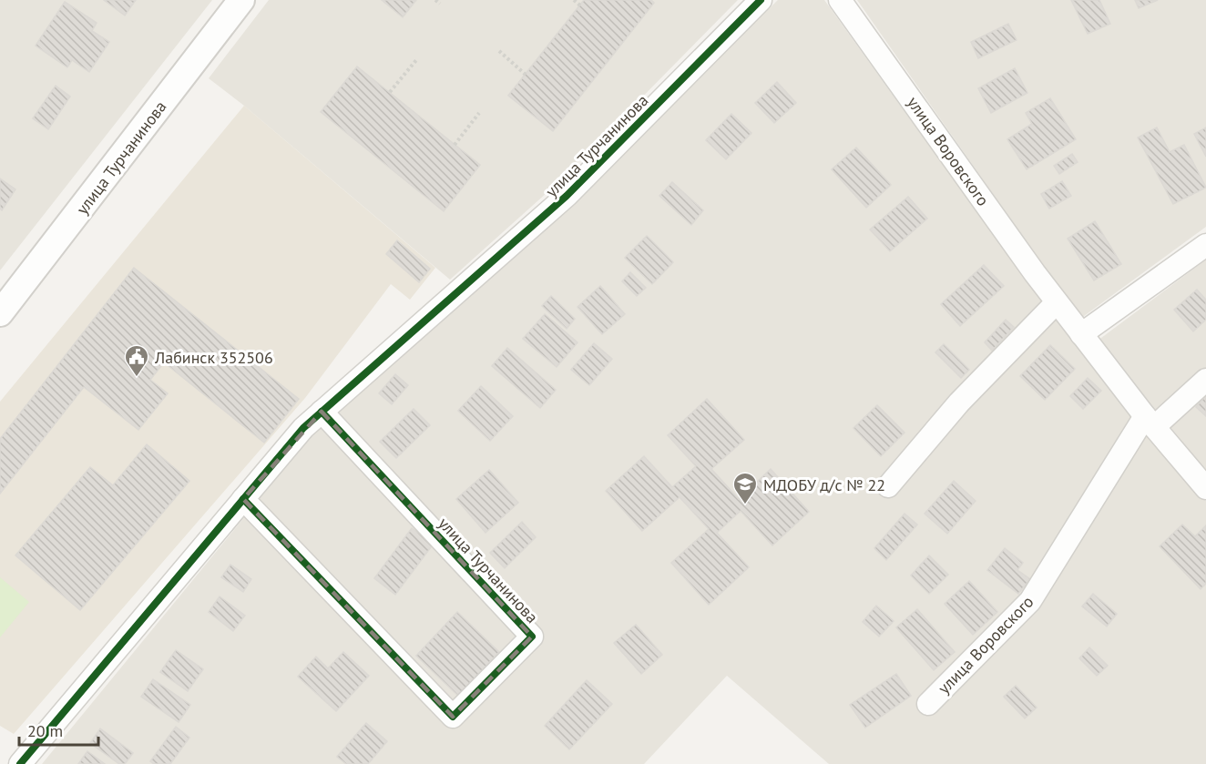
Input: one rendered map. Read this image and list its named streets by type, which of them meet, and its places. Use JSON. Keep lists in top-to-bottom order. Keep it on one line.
{"streets":{"street":["улица Турчанинова","улица Воровского"]},"places":{"public building":["Лабинск 352506"],"school or university":["МДОБУ д/с № 22"]},"scale_bar":"20 m"}
